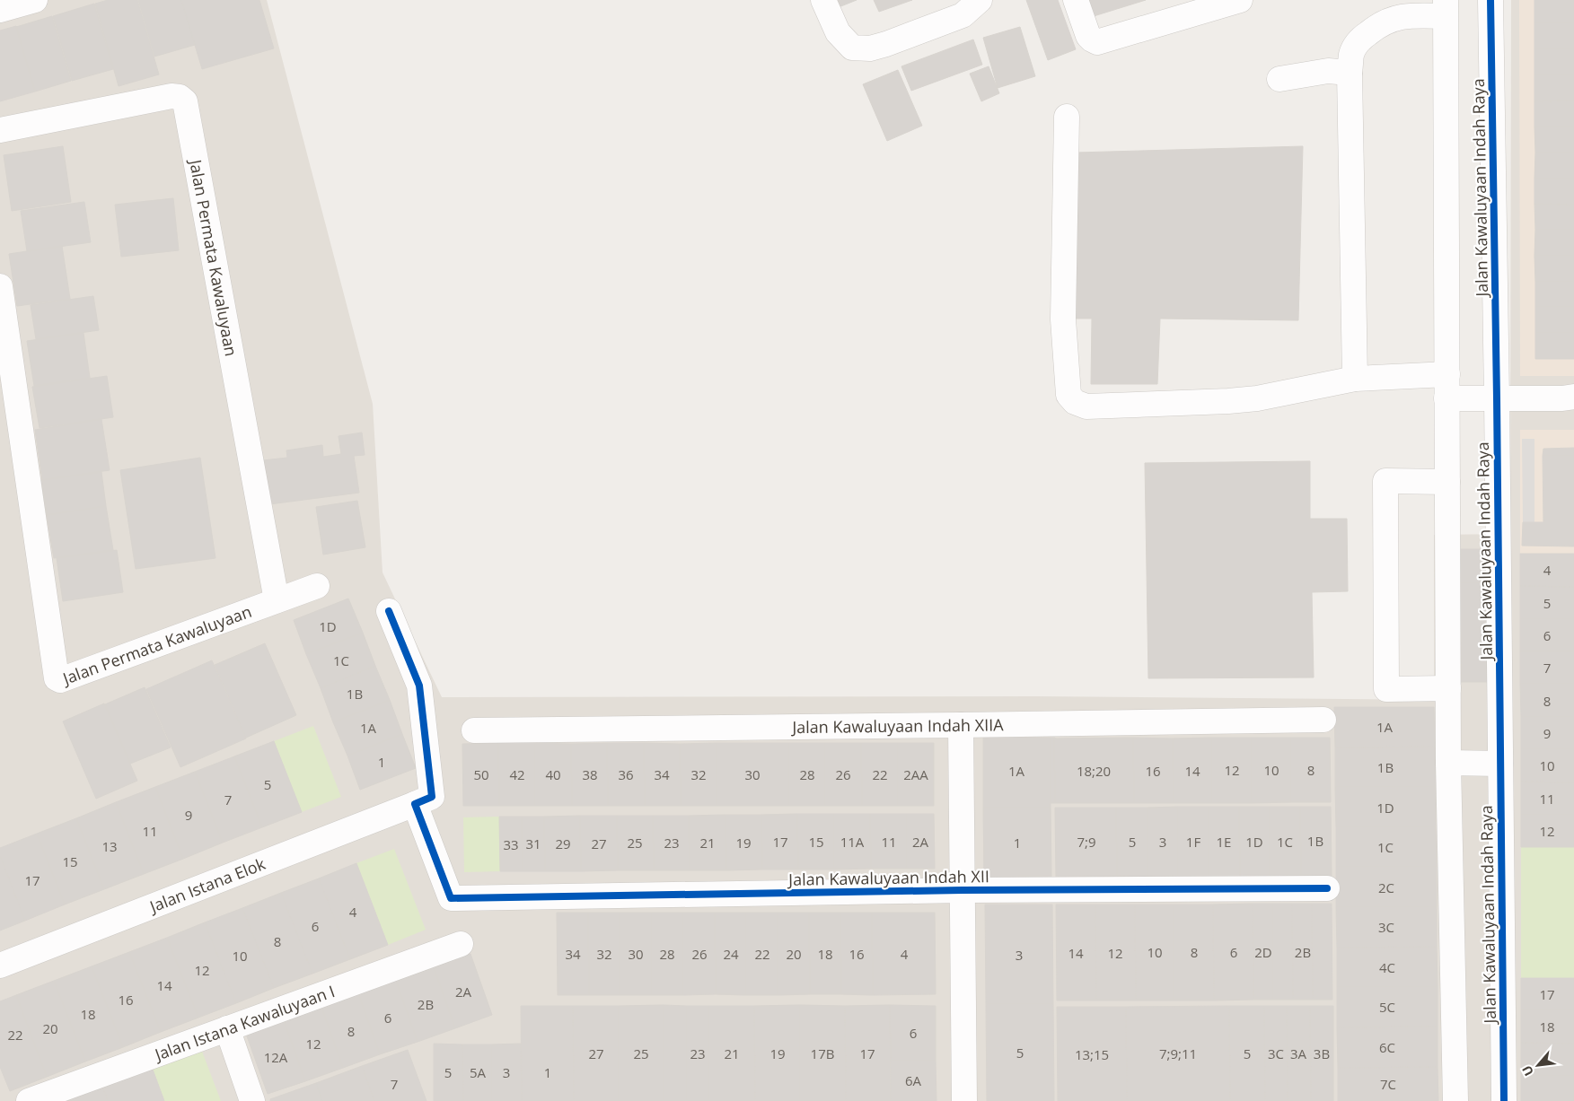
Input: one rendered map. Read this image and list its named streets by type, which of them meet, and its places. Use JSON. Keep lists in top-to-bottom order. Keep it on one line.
{"streets":{"street":["Jalan Kawaluyaan Indah Raya","Jalan Permata Kawaluyaan","Jalan Kawaluyaan Indah XIIA","Jalan Kawaluyaan Indah XII","Jalan Istana Elok","Jalan Istana Kawaluyaan I"]},"crossings":[["Jalan Kawaluyaan Indah XII","Jalan Istana Elok"]],"house_numbers":["4","5","1D","6","1C","7","1B","8","1A","1A","9","1","10","1B","12","10","8","1A","18;20","16","14","50","42","40","38","36","34","32","30","28","26","22","2AA","5","11","7","1D","9","11","12","1B","17","15","11A","11","2A","7;9","5","3","1F","1E","1D","1C","25","23","21","19","1","31","29","27","33","13","1C","15","17","2C","4","6","3C","8","10","8","6","2D","2B","14","12","34","32","30","28","26","24","22","20","18","16","4","3","10","4C","12","14","2A","17","16","2B","5C","18","6","18","20","8","6","22","12","6C","5","27","25","23","21","19","17B","17","7;9;11","5","3C","3A","3B","13;15","12A","5","5A","3","1","6A","7","7C"],"north":"bottom left"}
